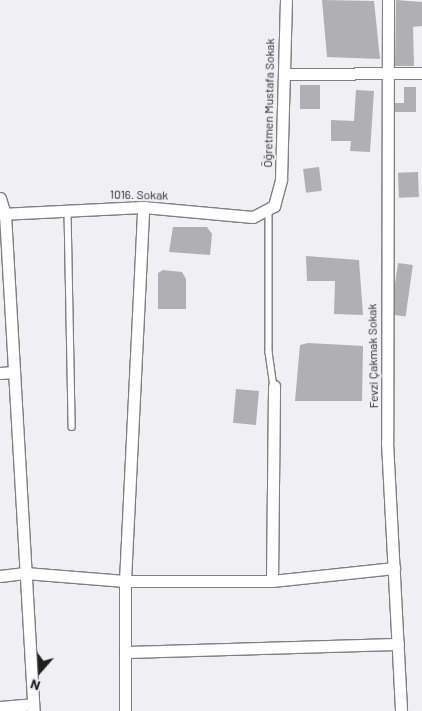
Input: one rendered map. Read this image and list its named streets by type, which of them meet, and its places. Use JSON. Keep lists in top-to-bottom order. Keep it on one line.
{"streets":{"street":["Öğretmen Mustafa Sokak","1016. Sokak","Fevzi Çakmak Sokak"]},"crossings":[["Öğretmen Mustafa Sokak","1016. Sokak"]],"north":"bottom"}
